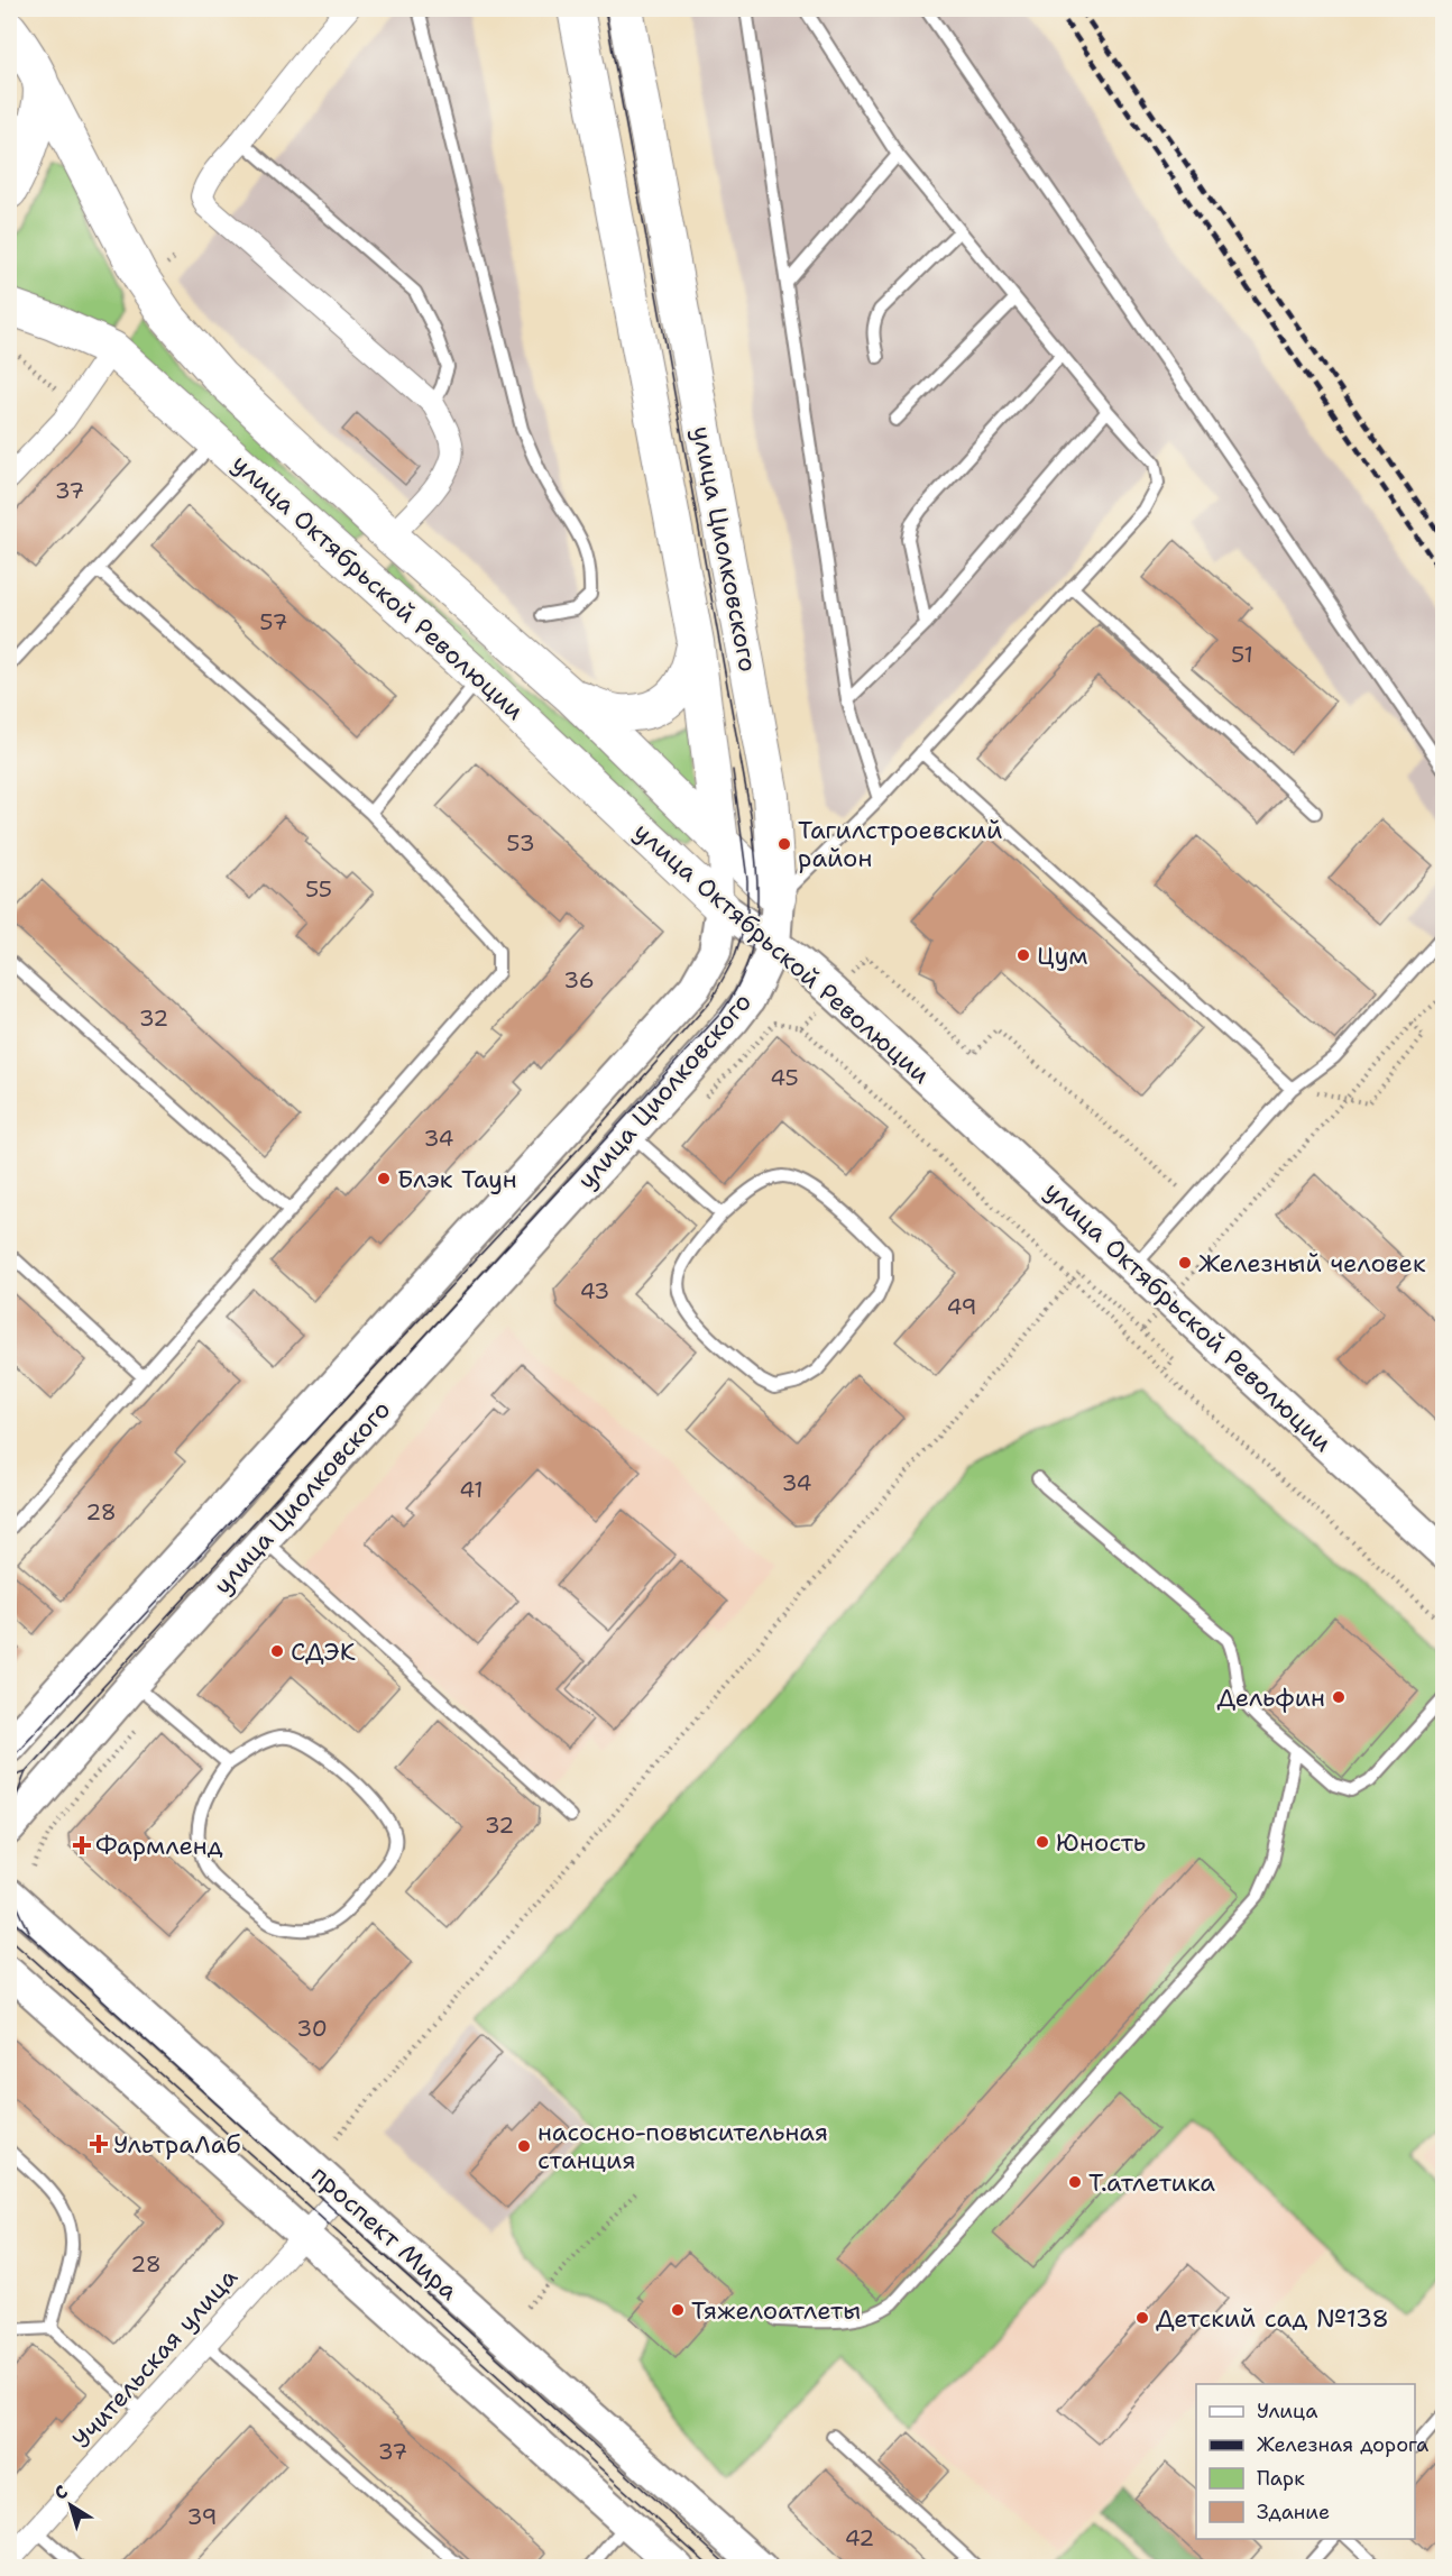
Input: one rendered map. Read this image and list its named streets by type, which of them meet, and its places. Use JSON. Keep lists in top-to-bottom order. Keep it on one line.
{"streets":{"main road":["улица Циолковского","улица Октябрьской Революции","проспект Мира"],"street":["Учительская улица"]},"crossings":[["улица Циолковского","улица Октябрьской Революции"],["проспект Мира","Учительская улица"]],"places":{"other":["Тагилстроевский район","Цум","Блэк Таун","Железный человек","СДЭК","Дельфин","Юность","насосно-повысительная станция","Т.атлетика","Тяжелоатлеты","Детский сад №138"],"health":["Фармленд","УльтраЛаб"]},"house_numbers":["37","57","51","53","55","36","32","45","34","43","49","34","41","28","32","30","28","37","39","42"],"legend":["Улица","Железная дорога","Парк","Здание"],"north":"top left"}
